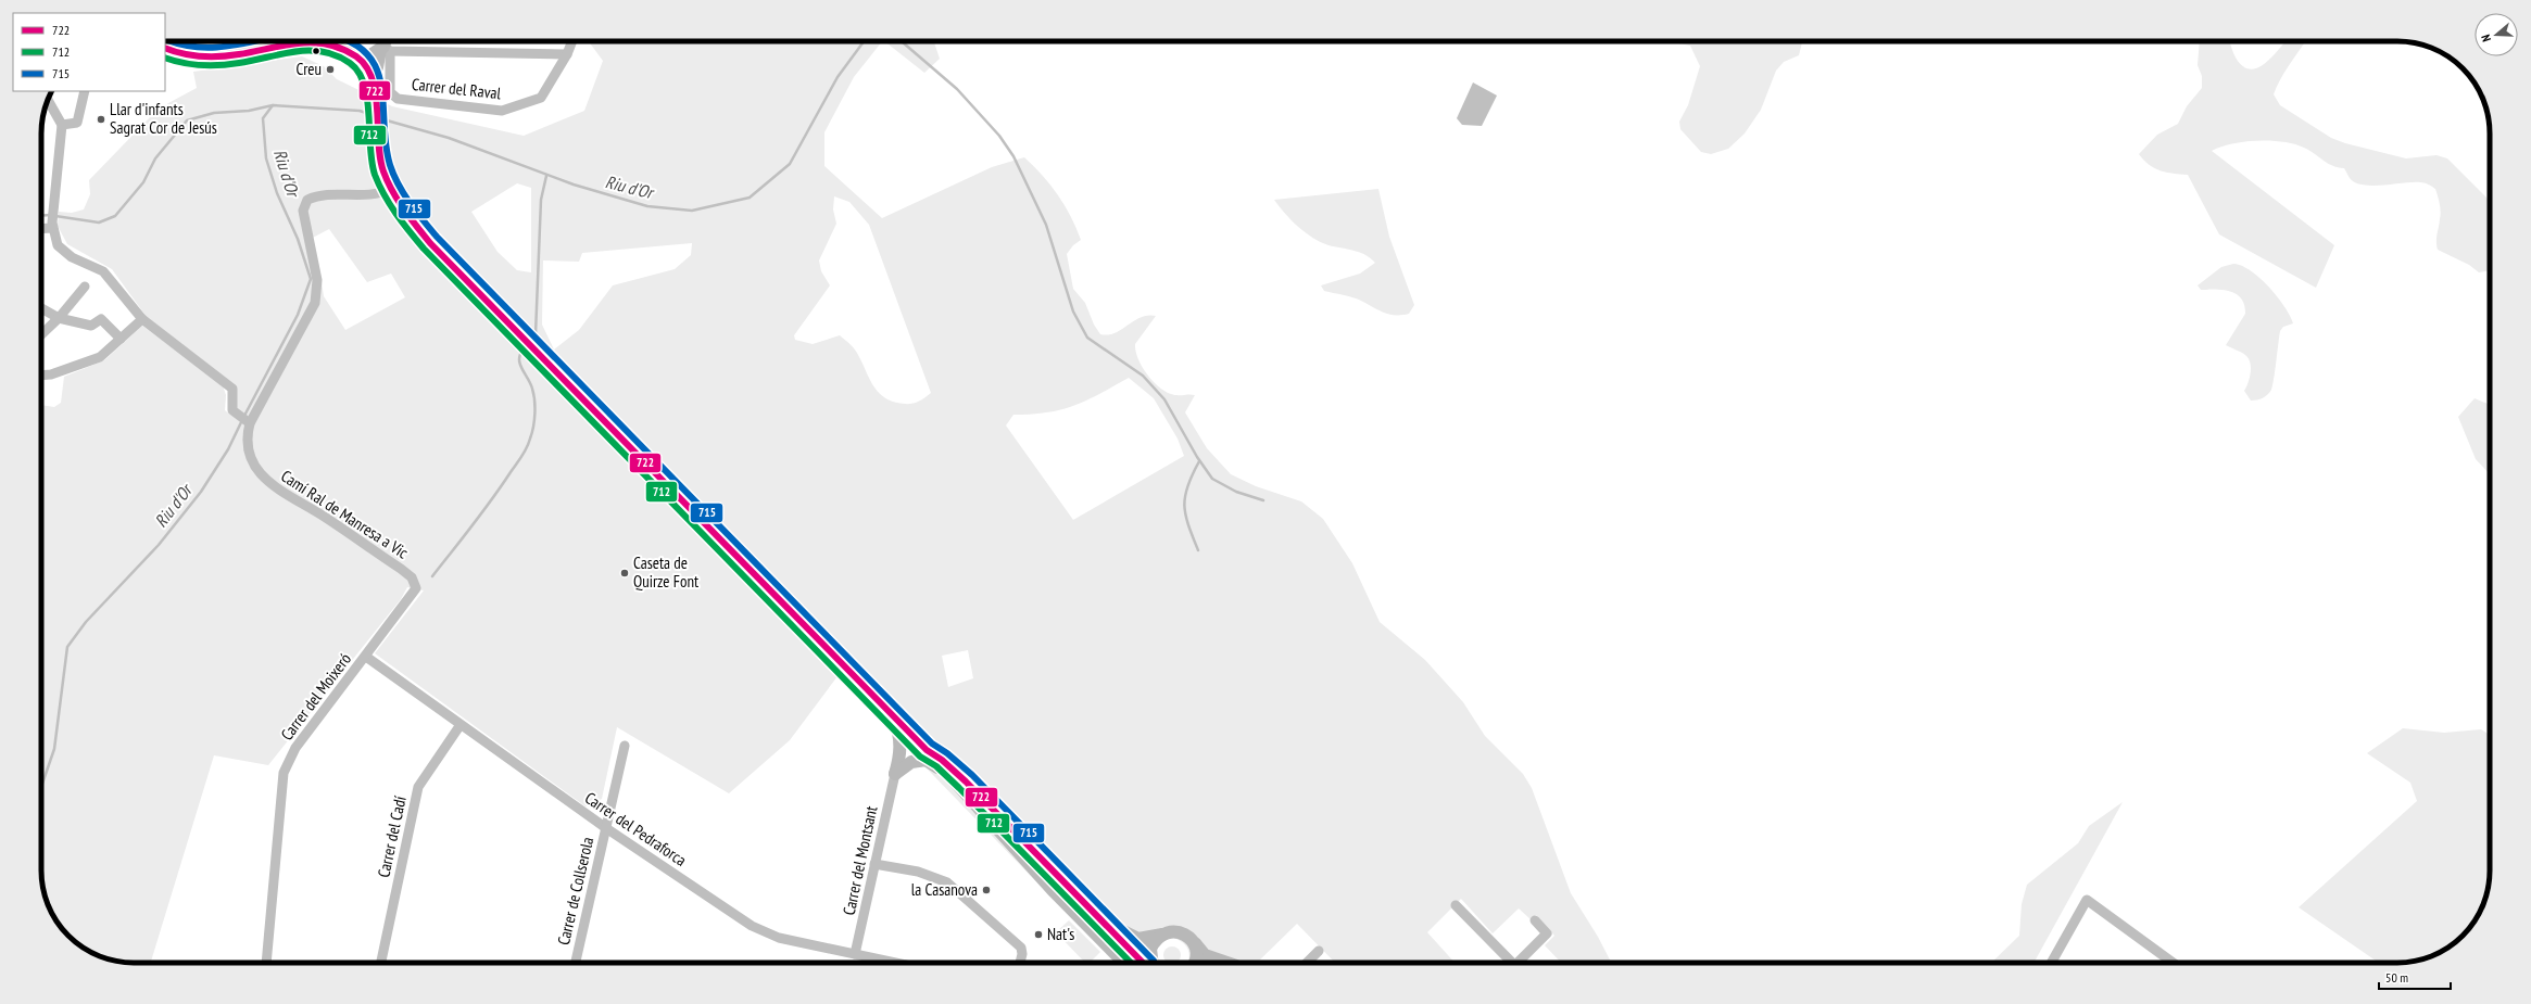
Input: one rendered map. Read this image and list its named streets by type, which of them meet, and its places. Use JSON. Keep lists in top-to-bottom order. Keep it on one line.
{"streets":{"street":["Carrer del Raval","Camí Ral de Manresa a Vic","Carrer del Moixeró","Carrer del Pedraforca","Carrer del Cadí","Carrer del Montsant","Carrer de Collserola"]},"crossings":[["Camí Ral de Manresa a Vic","Carrer del Moixeró"],["Carrer del Moixeró","Carrer del Pedraforca"],["Carrer del Pedraforca","Carrer del Cadí"],["Carrer del Pedraforca","Carrer del Montsant"],["Carrer del Pedraforca","Carrer de Collserola"]],"water":["Riu d'Or"],"places":["Creu","Llar d'infants Sagrat Cor de Jesús","Caseta de Quirze Font","la Casanova","Nat's"],"lines":["transit line 715","transit line 722","transit line 712"],"legend":["722","712","715"],"scale_bar":"50 m","north":"left"}
